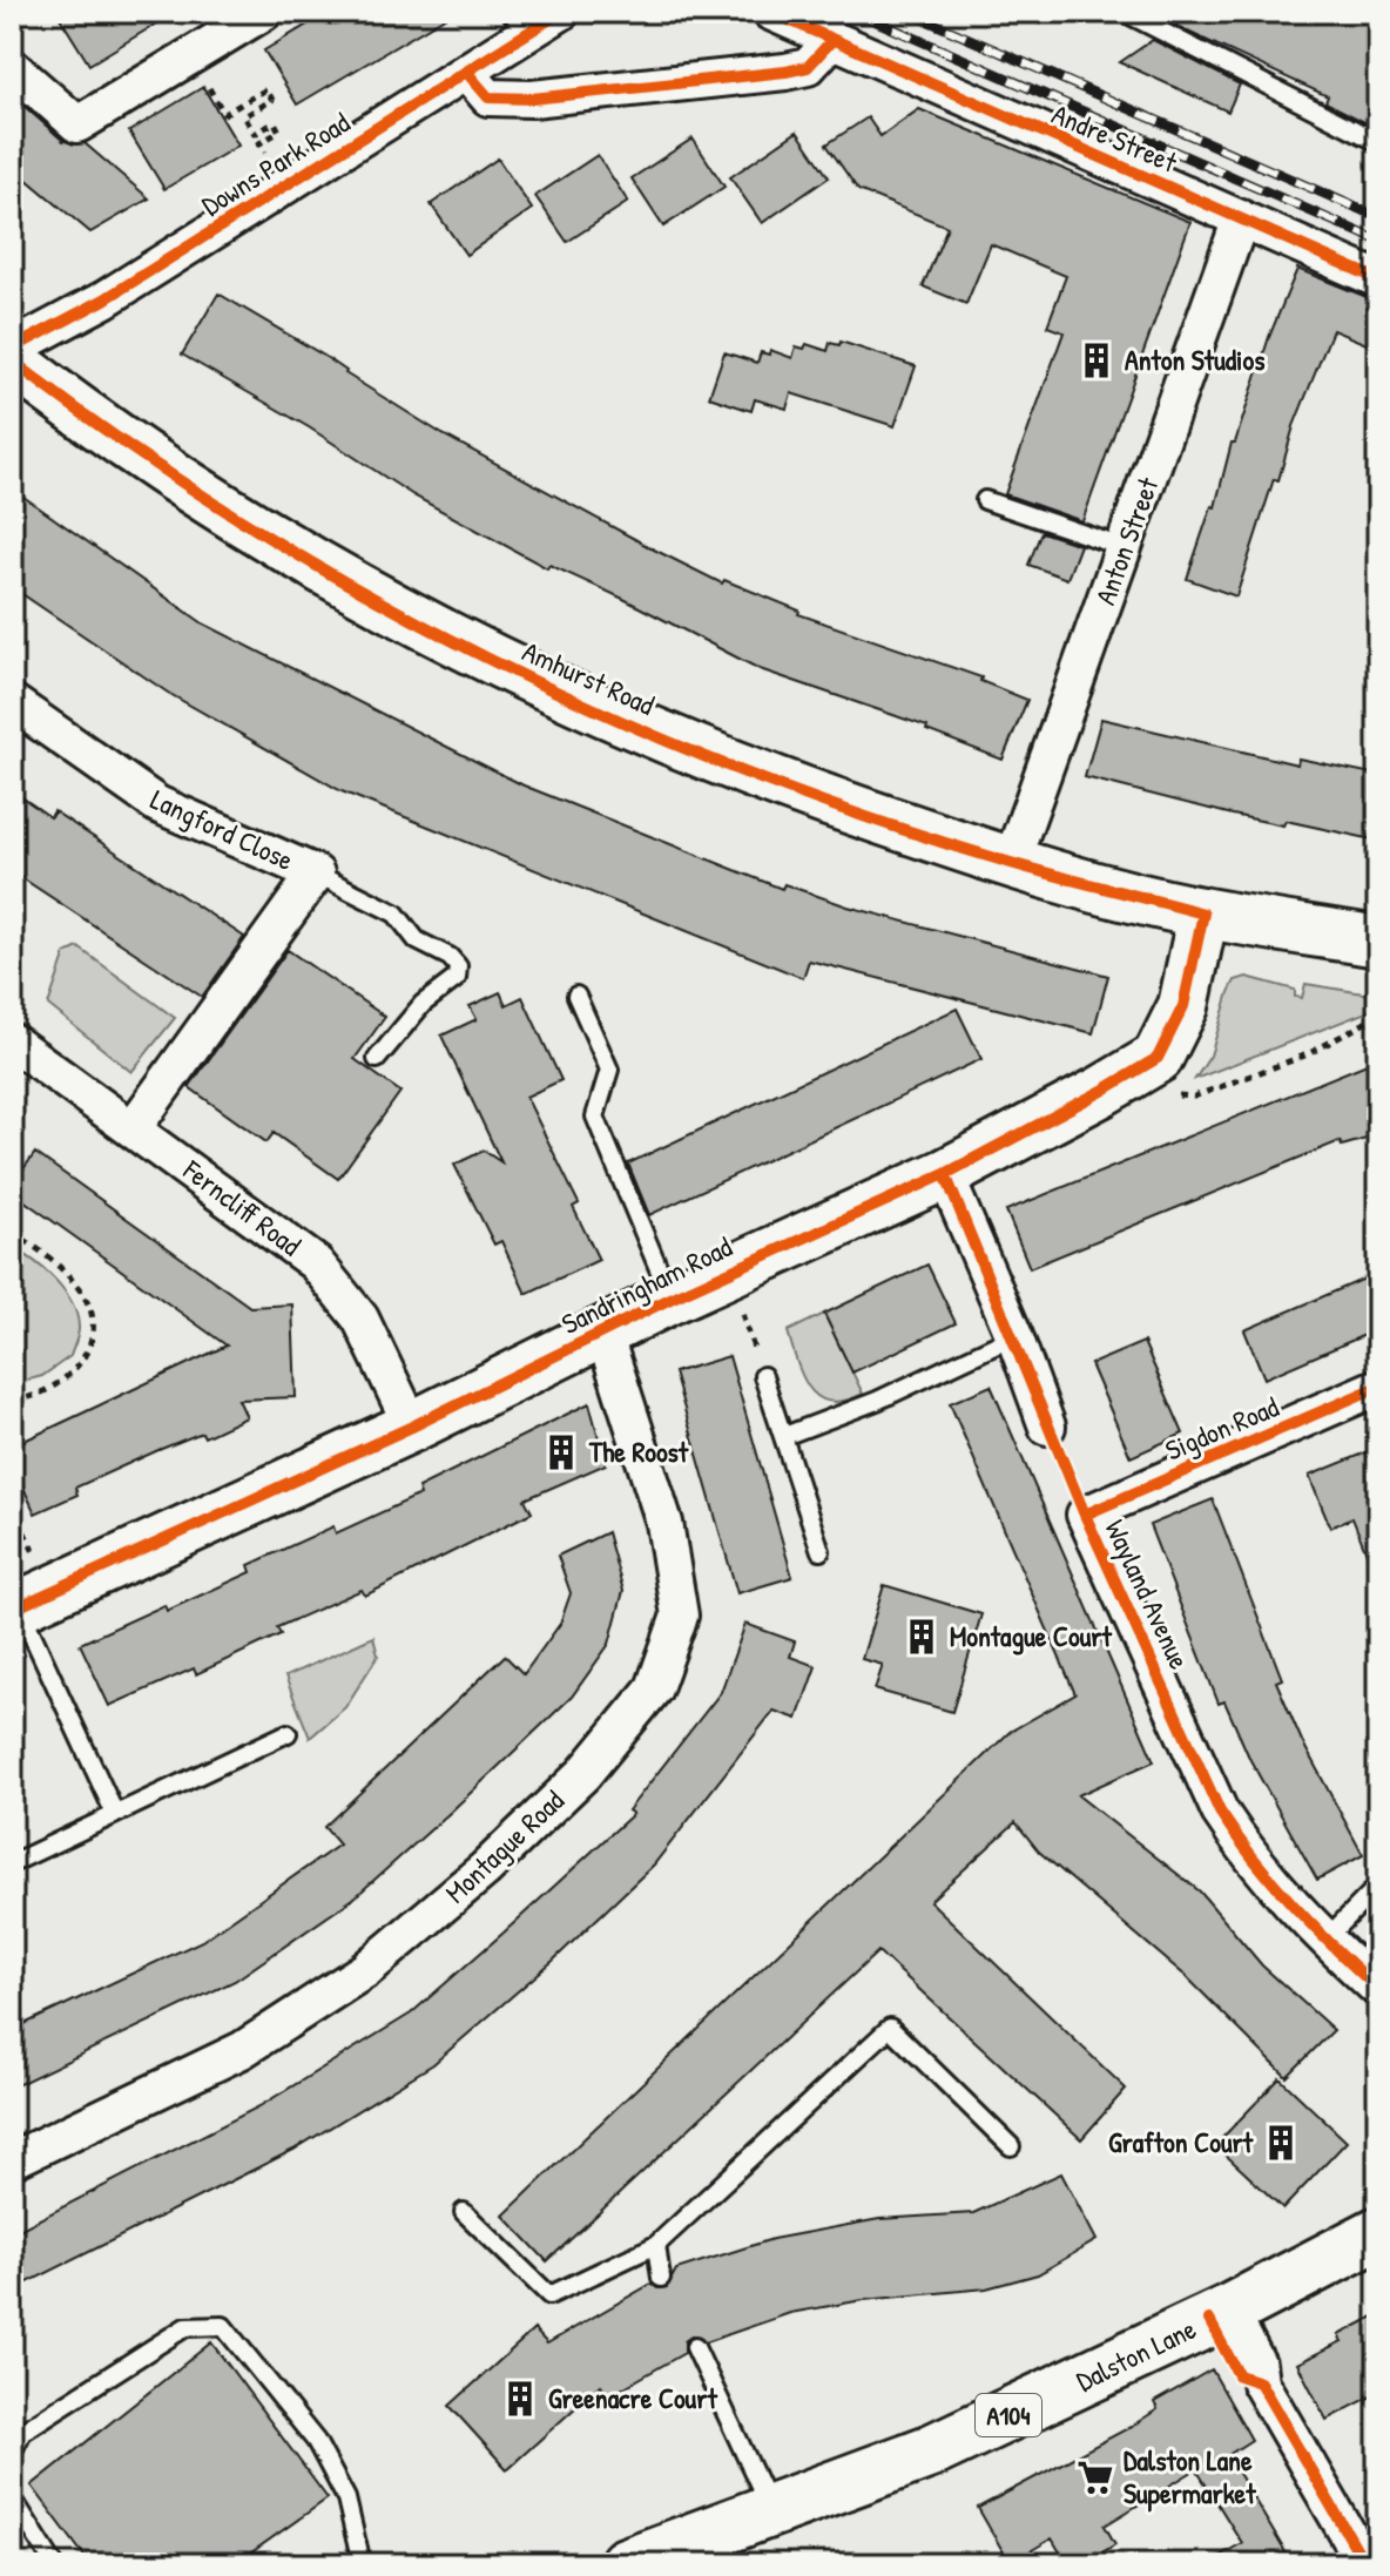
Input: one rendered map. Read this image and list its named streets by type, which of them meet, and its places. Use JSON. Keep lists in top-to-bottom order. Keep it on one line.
{"streets":{"main road":["Dalston Lane","A104"],"street":["Andre Street","Downs Park Road","Anton Street","Amhurst Road","Langford Close","Ferncliff Road","Sandringham Road","Sigdon Road","Wayland Avenue","Montague Road"]},"crossings":[["Andre Street","Anton Street"],["Anton Street","Amhurst Road"],["Amhurst Road","Sandringham Road"],["Langford Close","Ferncliff Road"],["Ferncliff Road","Sandringham Road"],["Sandringham Road","Montague Road"],["Sigdon Road","Wayland Avenue"]],"places":{"building":["Anton Studios","The Roost","Montague Court","Grafton Court","Greenacre Court"],"supermarket":["Dalston Lane Supermarket"]}}
